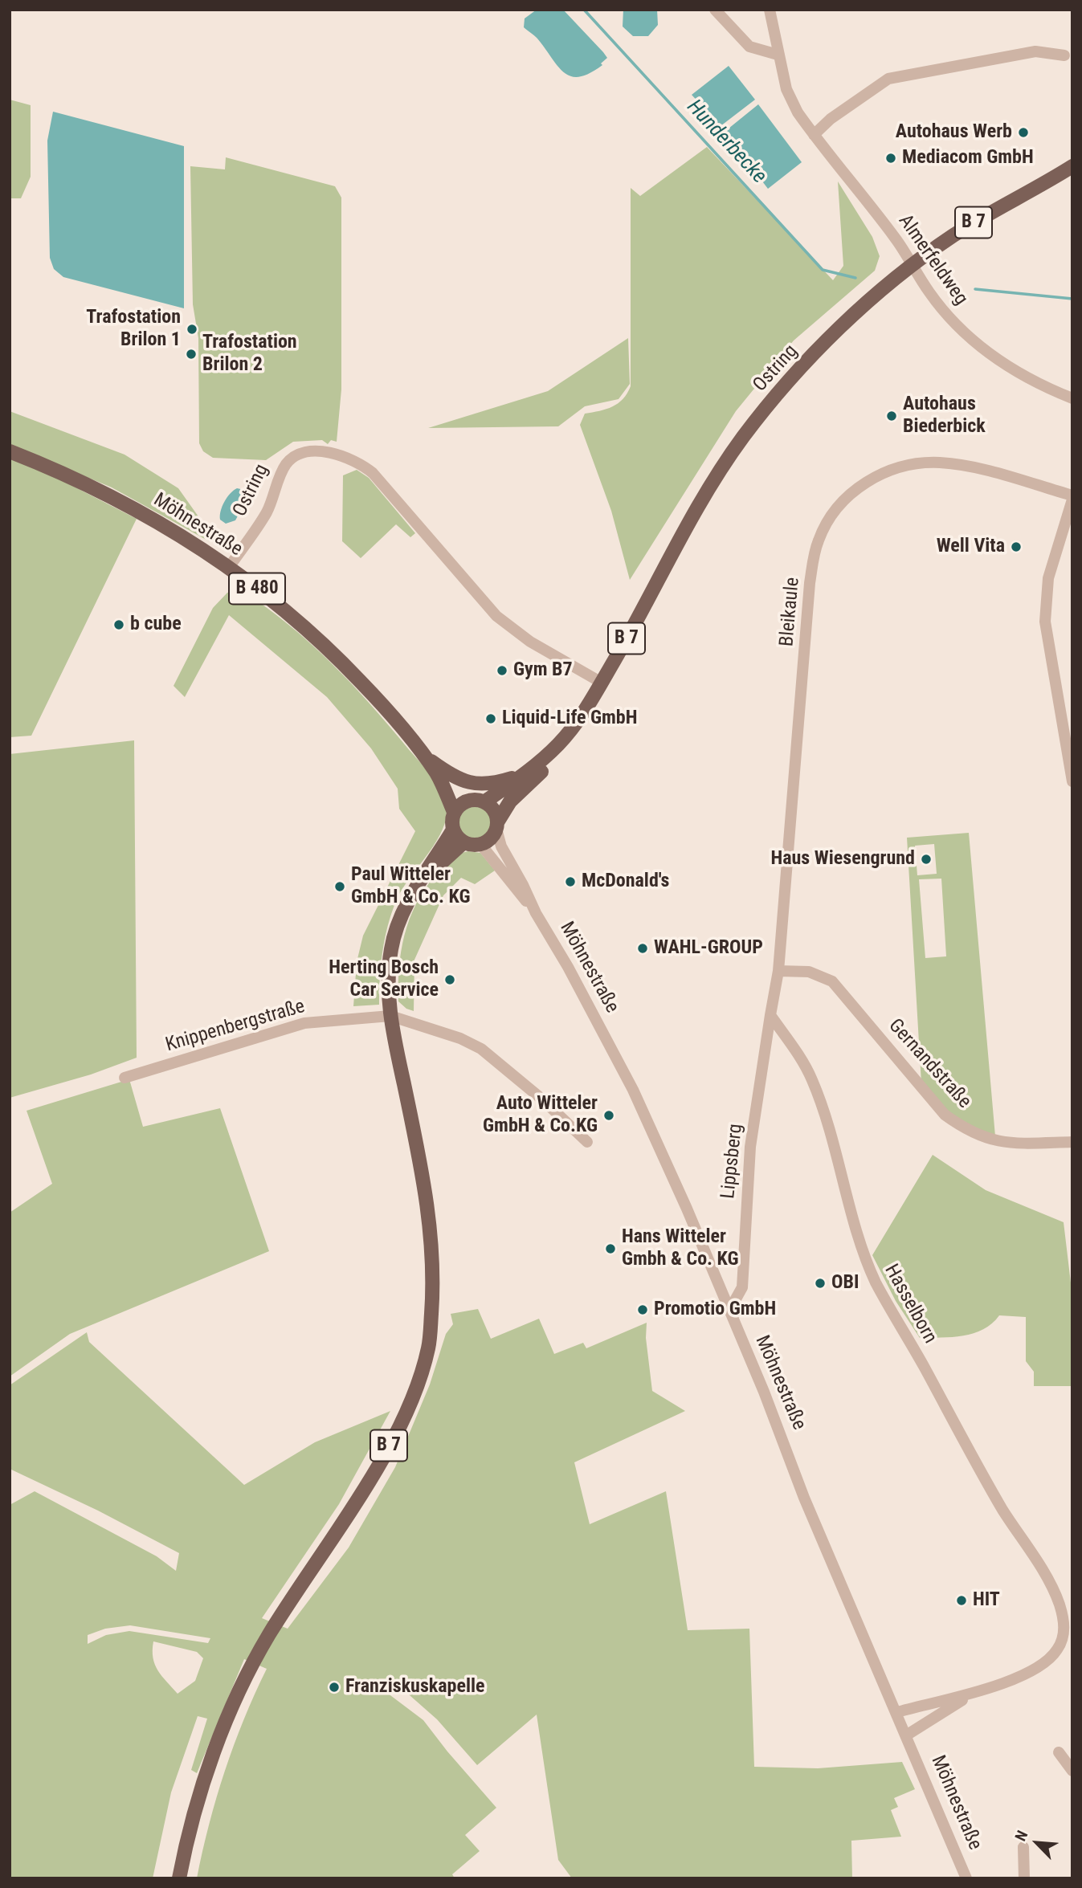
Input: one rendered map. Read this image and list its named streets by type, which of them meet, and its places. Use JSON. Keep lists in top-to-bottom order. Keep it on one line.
{"streets":{"main road":["B 7","Ostring","Möhnestraße","B 480"],"street":["Almerfeldweg","Bleikaule","Knippenbergstraße","Gernandstraße","Lippsberg","Hasselborn"]},"crossings":[["B 7","Ostring"],["B 7","Möhnestraße"],["B 7","B 480"],["B 7","Knippenbergstraße"],["Almerfeldweg","Ostring"],["Ostring","Möhnestraße"],["Möhnestraße","B 480"],["Möhnestraße","Lippsberg"],["Möhnestraße","Hasselborn"],["Bleikaule","Gernandstraße"],["Lippsberg","Hasselborn"]],"water":["Hunderbecke"],"places":["Autohaus Werb","Mediacom GmbH","Trafostation Brilon 1","Trafostation Brilon 2","Autohaus Biederbick","Well Vita","b cube","Gym B7","Liquid-Life GmbH","Haus Wiesengrund","McDonald's","Paul Witteler GmbH & Co. KG","WAHL-GROUP","Herting Bosch Car Service","Auto Witteler GmbH & Co.KG","Hans Witteler Gmbh & Co. KG","OBI","Promotio GmbH","HIT","Franziskuskapelle"],"north":"top left"}
